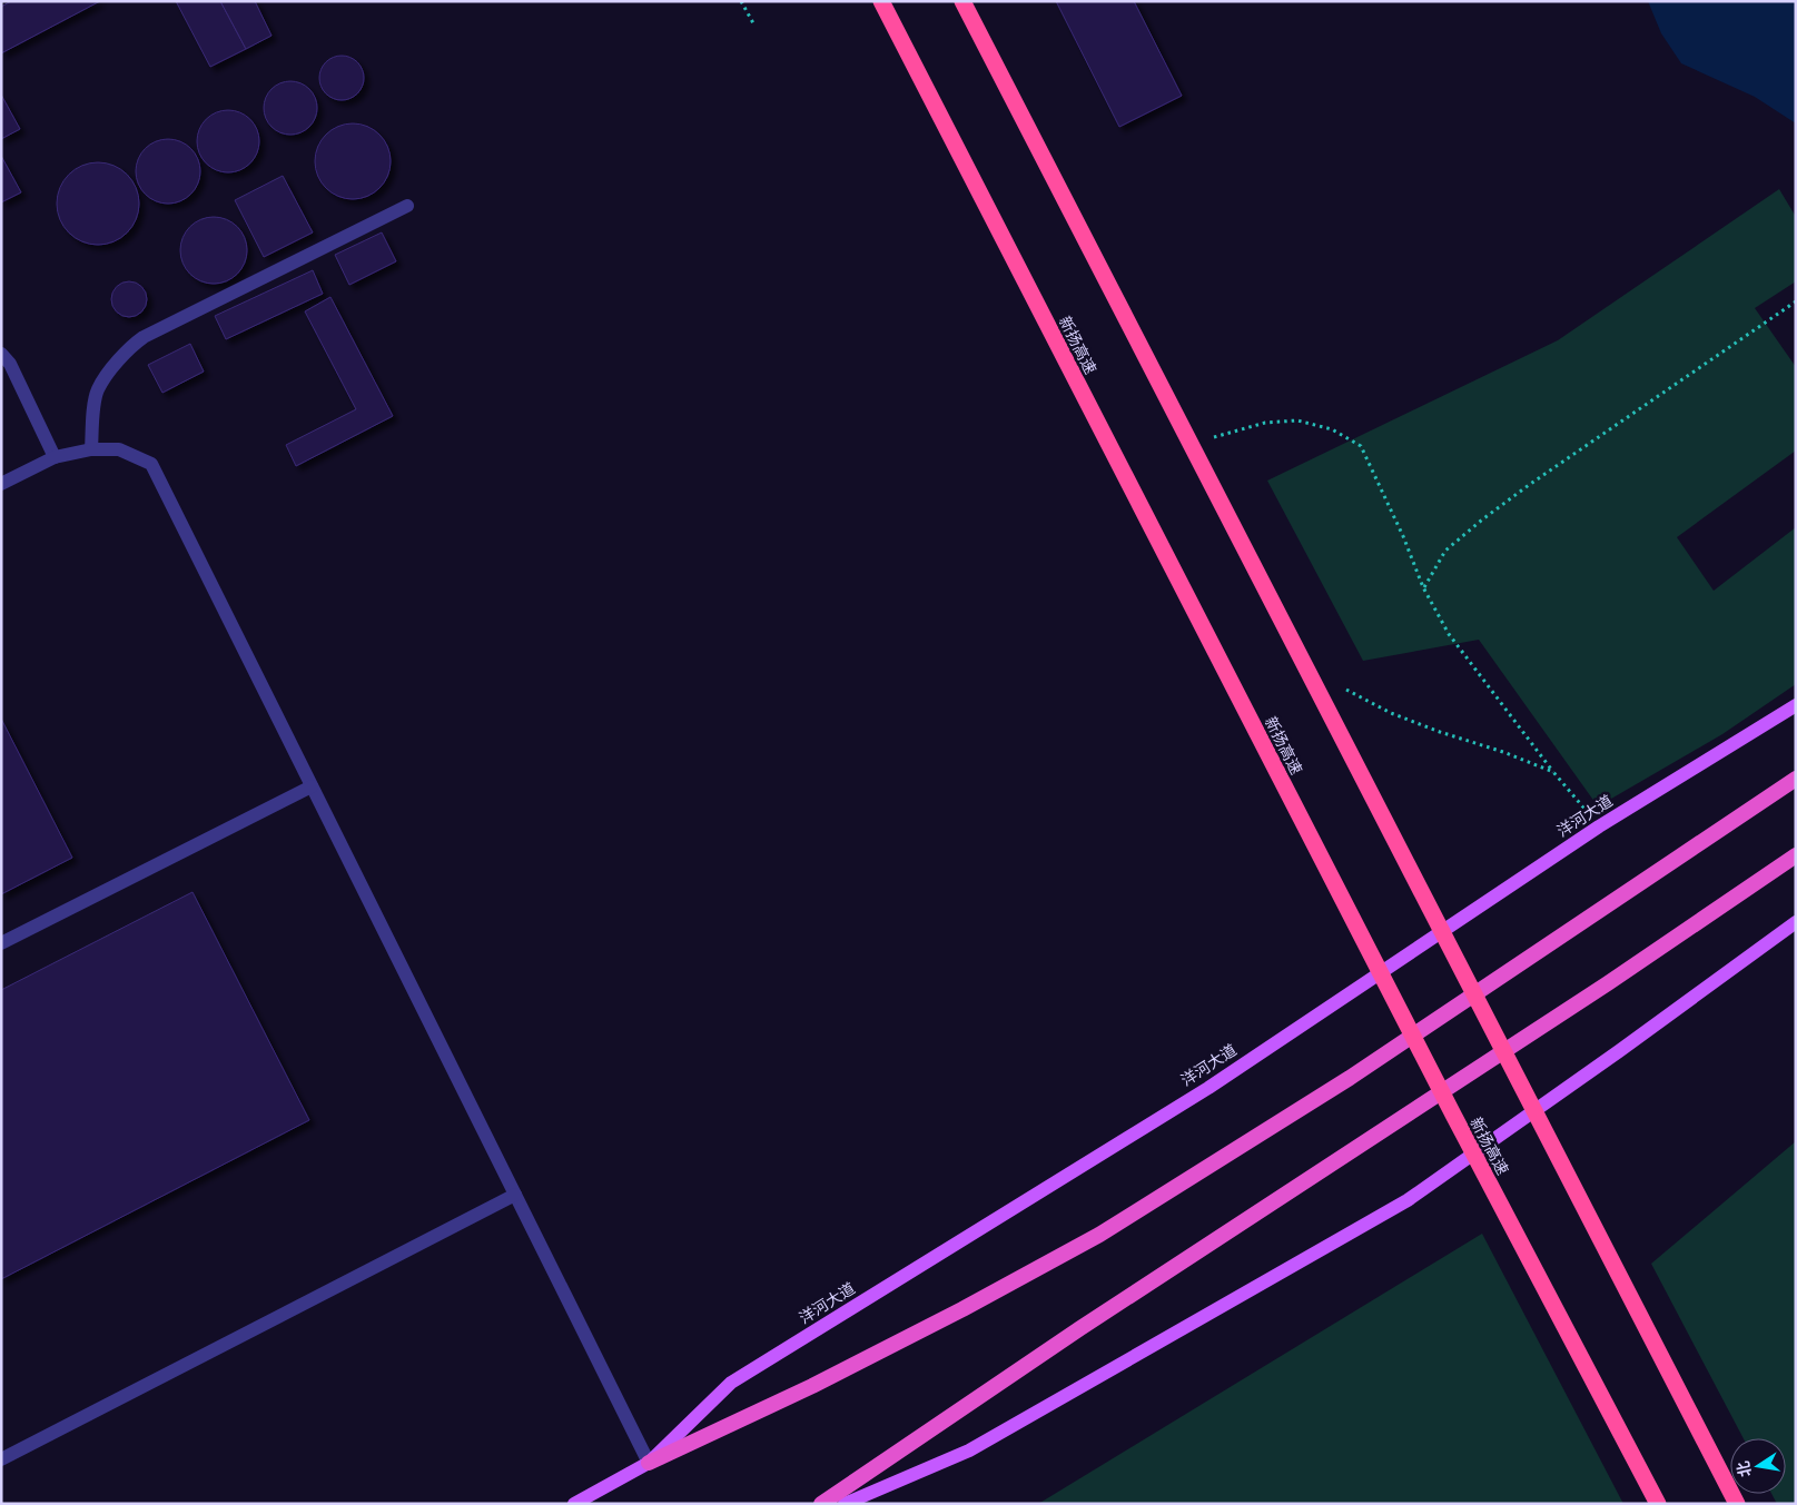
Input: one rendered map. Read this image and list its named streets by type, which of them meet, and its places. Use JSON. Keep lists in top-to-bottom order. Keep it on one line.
{"streets":{"highway":["新扬高速","洋河大道"]},"north":"left"}
